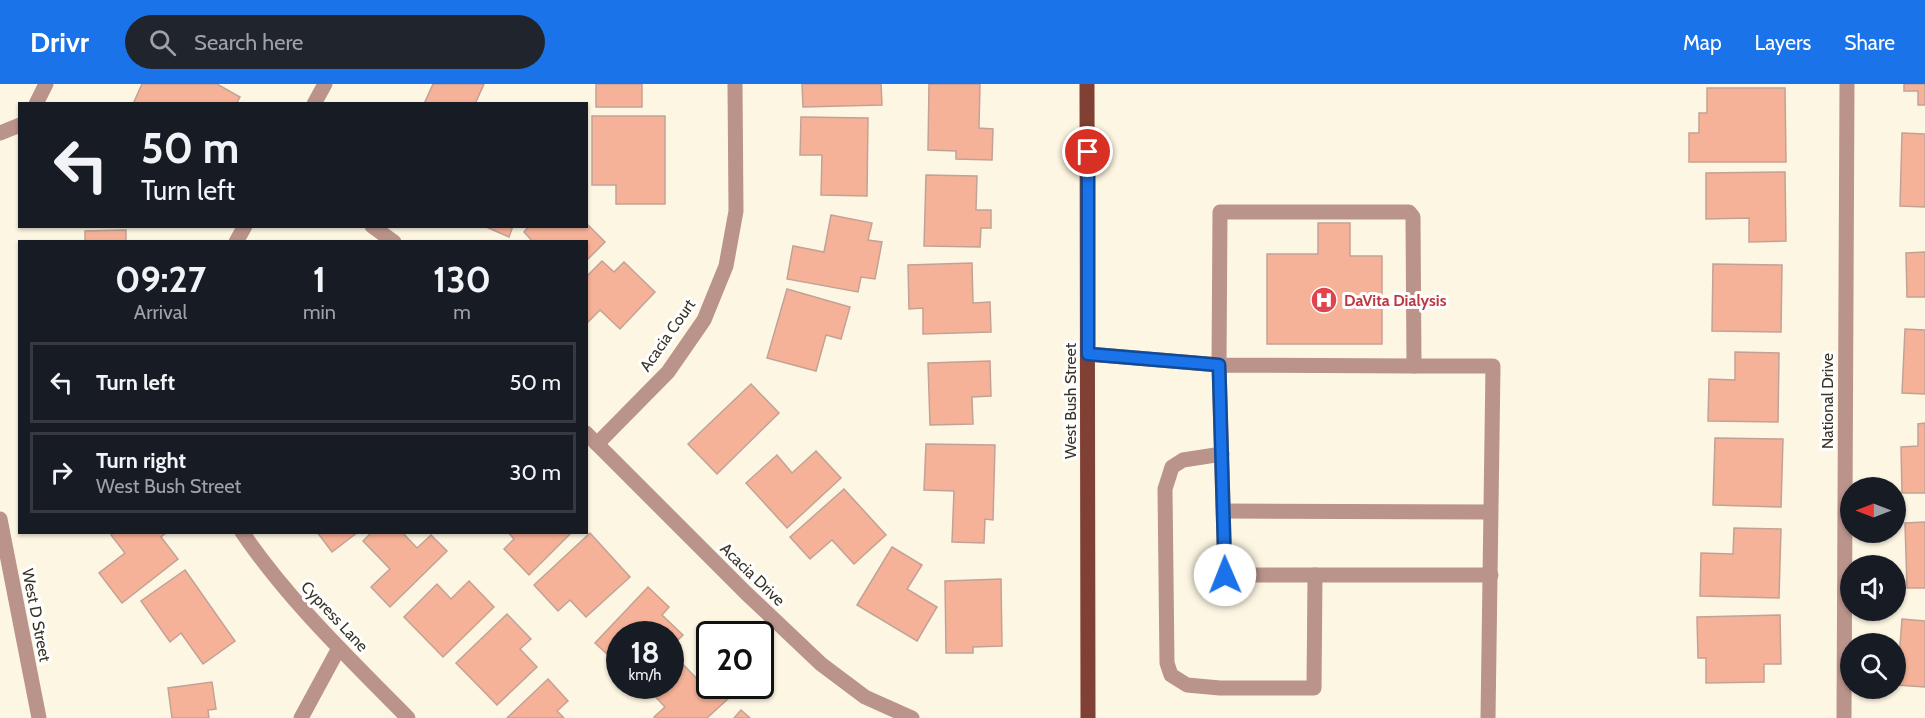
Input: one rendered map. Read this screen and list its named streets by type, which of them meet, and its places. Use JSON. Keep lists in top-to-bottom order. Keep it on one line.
{"streets":{"main road":["West Bush Street"],"street":["Acacia Court","National Drive","Acacia Drive","West D Street","Cypress Lane"]},"crossings":[["Acacia Court","Acacia Drive"]],"places":{"hospital":["DaVita Dialysis"]},"north":"left","page":{"header":"Drivr","search":"Search here","nav":["Map","Layers","Share"],"turn":["50 m","Turn left"],"eta":["09:27","Arrival","1","min","130","m"],"list":[{"name":"Turn left","value":"50 m"},{"name":"Turn right","note":"West Bush Street","value":"30 m"}],"speed":"18 km/h","limit":"20"}}
